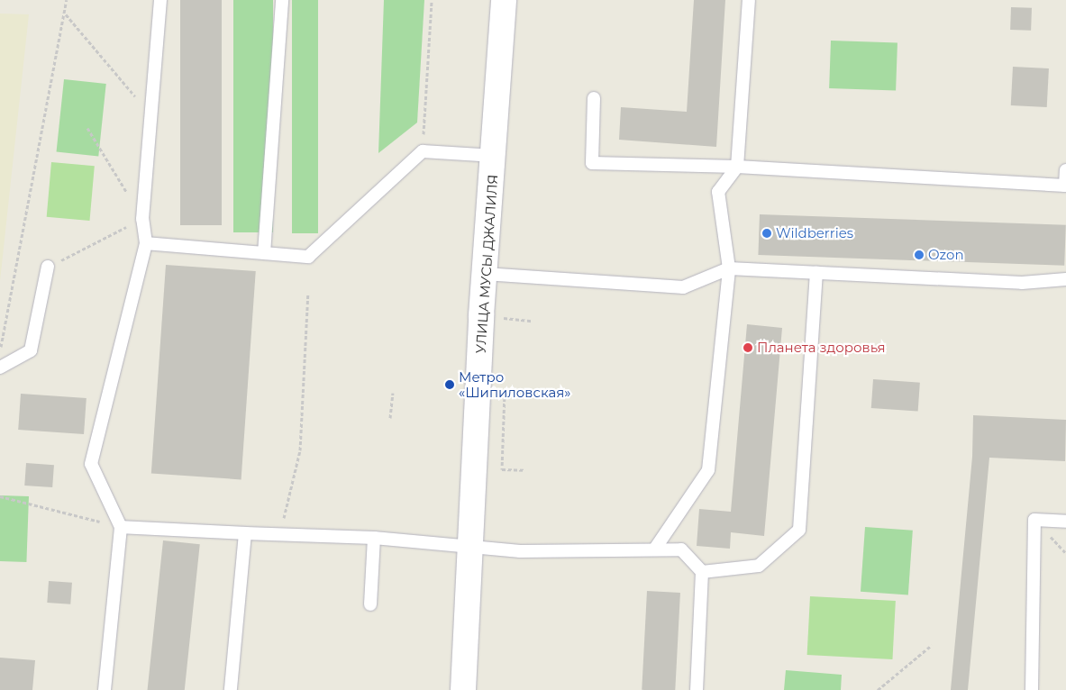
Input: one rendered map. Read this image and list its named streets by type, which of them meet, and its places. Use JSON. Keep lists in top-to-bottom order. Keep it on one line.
{"streets":{"main road":["УЛИЦА МУСЫ ДЖАЛИЛЯ"]},"places":["Wildberries","Ozon","Планета здоровья","Метро «Шипиловская»"]}
